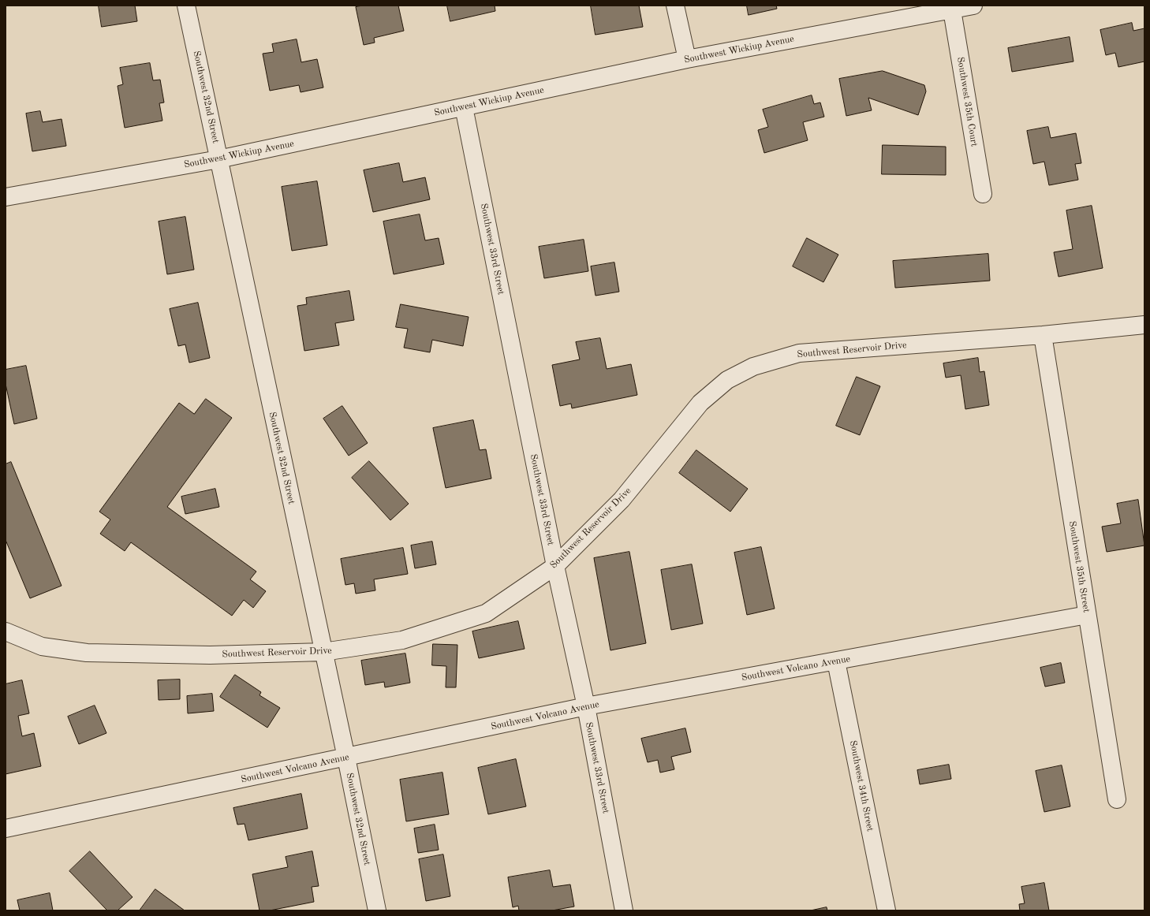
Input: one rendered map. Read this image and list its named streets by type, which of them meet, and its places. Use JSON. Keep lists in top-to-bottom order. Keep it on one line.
{"streets":{"street":["Southwest Wickiup Avenue","Southwest 32nd Street","Southwest 35th Court","Southwest 33rd Street","Southwest Reservoir Drive","Southwest 35th Street","Southwest Volcano Avenue","Southwest 34th Street"]},"crossings":[["Southwest Wickiup Avenue","Southwest 32nd Street"],["Southwest Wickiup Avenue","Southwest 35th Court"],["Southwest Wickiup Avenue","Southwest 33rd Street"],["Southwest 32nd Street","Southwest Reservoir Drive"],["Southwest 32nd Street","Southwest Volcano Avenue"],["Southwest 33rd Street","Southwest Reservoir Drive"],["Southwest 33rd Street","Southwest Volcano Avenue"],["Southwest Reservoir Drive","Southwest 35th Street"],["Southwest 35th Street","Southwest Volcano Avenue"],["Southwest Volcano Avenue","Southwest 34th Street"]]}
